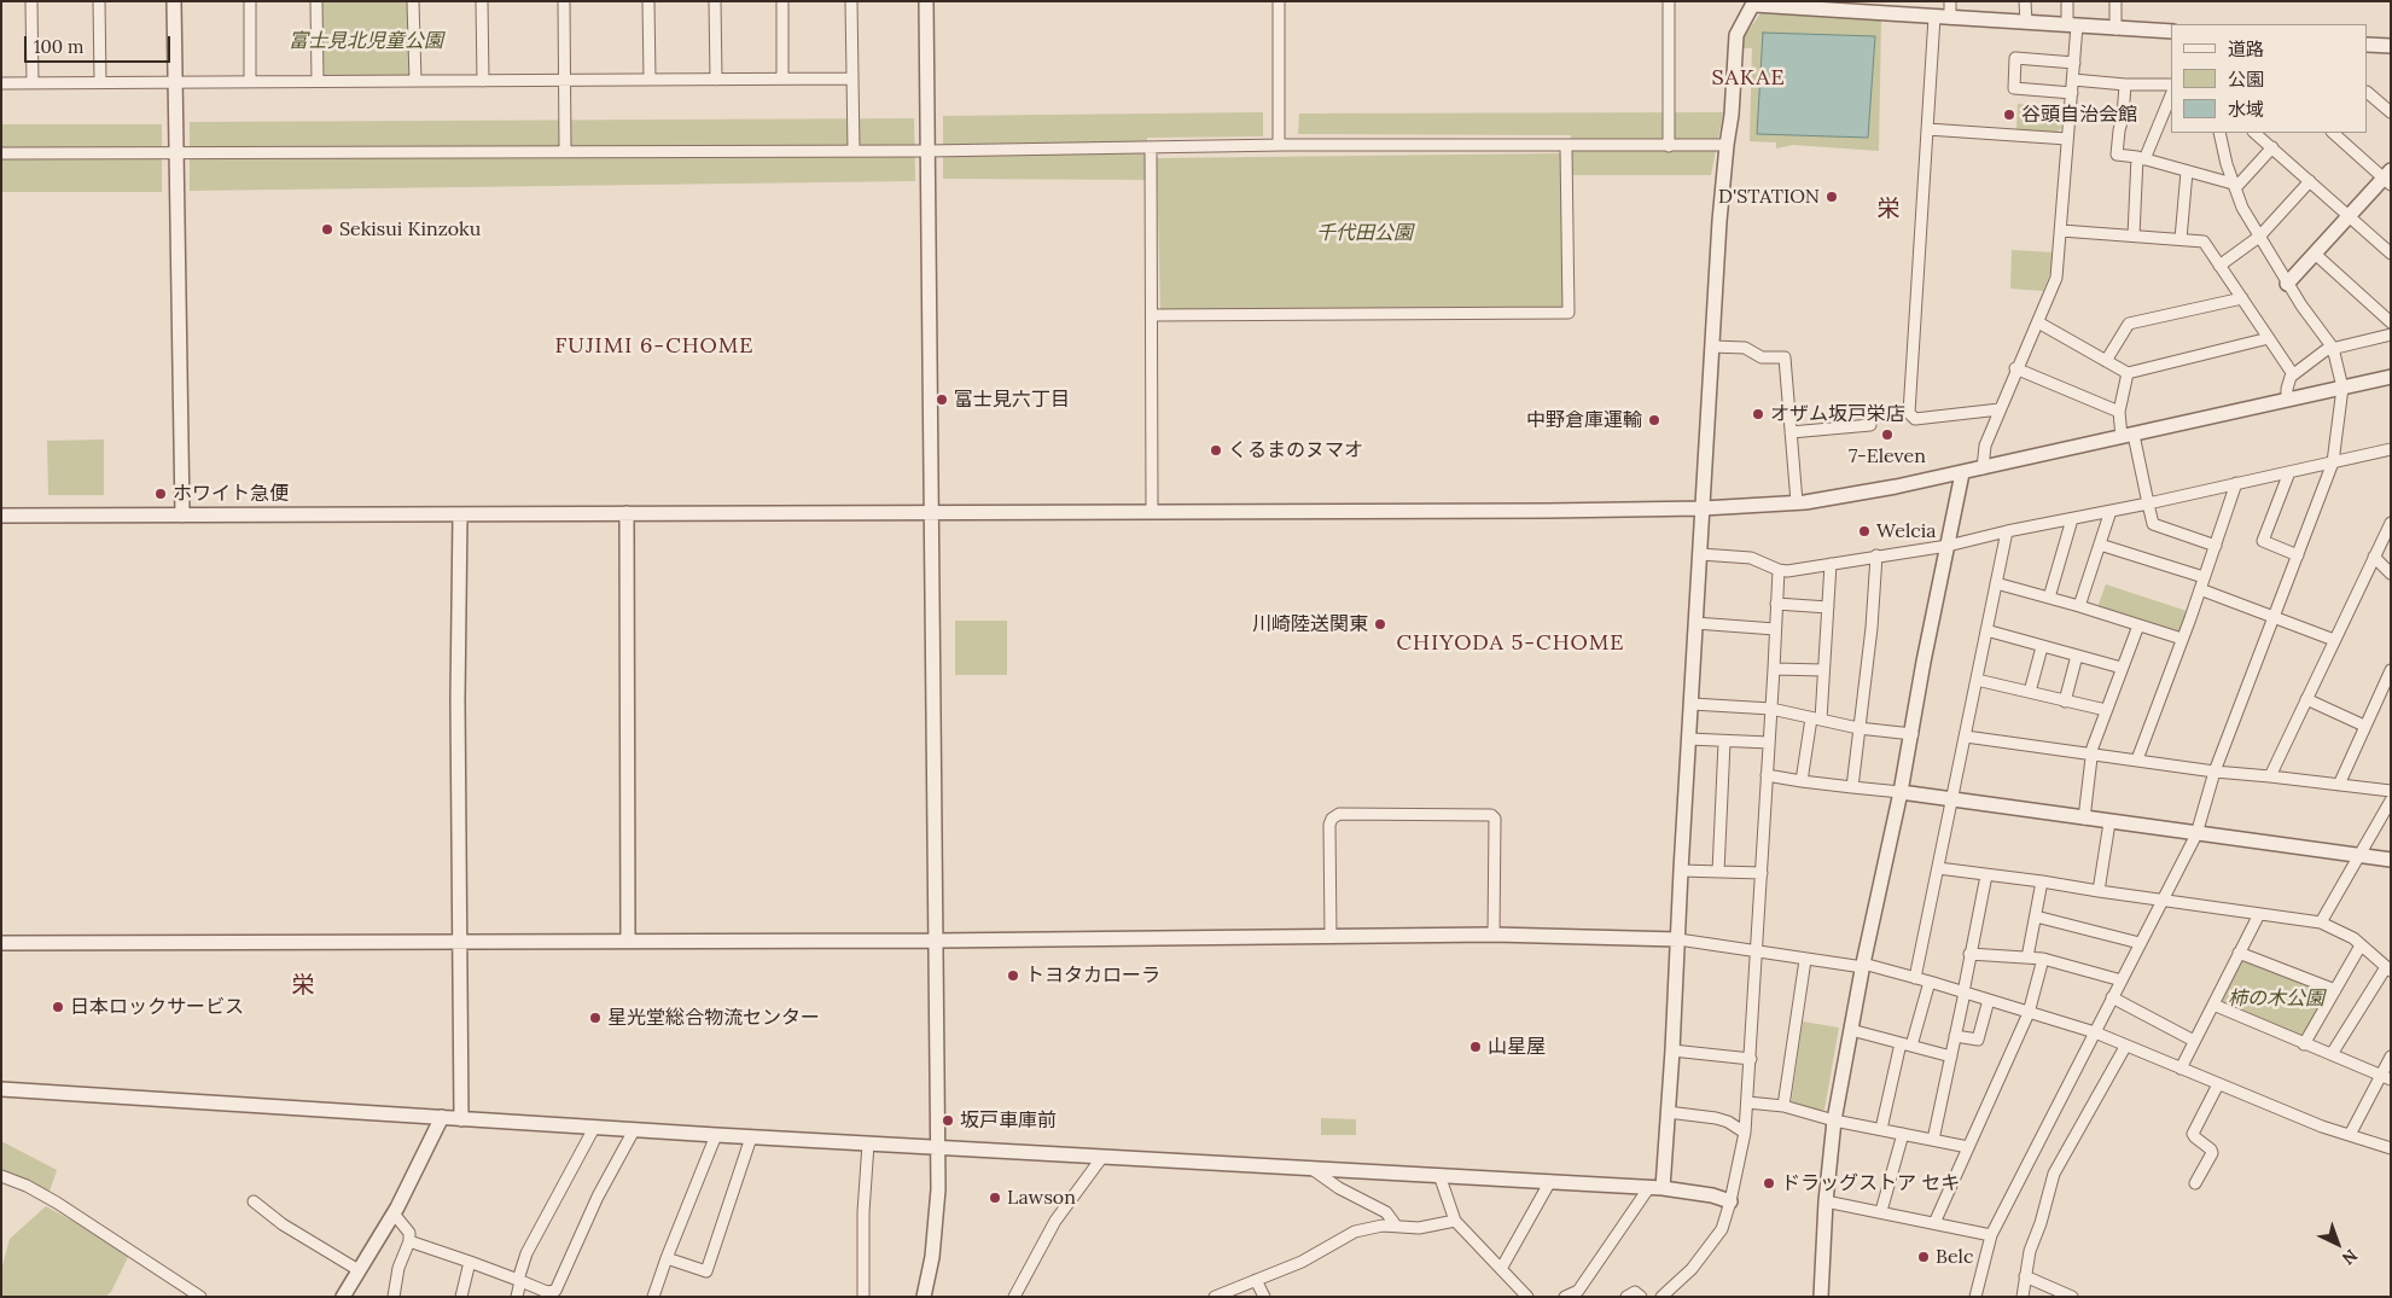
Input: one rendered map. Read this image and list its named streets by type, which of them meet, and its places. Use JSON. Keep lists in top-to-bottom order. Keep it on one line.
{"districts":["SAKAE","栄","FUJIMI 6-CHOME","CHIYODA 5-CHOME","栄"],"parks":["富士見北児童公園","千代田公園","柿の木公園"],"places":["谷頭自治会館","D'STATION","Sekisui Kinzoku","富士見六丁目","オザム坂戸栄店","中野倉庫運輸","7-Eleven","くるまのヌマオ","ホワイト急便","Welcia","川崎陸送関東","トヨタカローラ","日本ロックサービス","星光堂総合物流センター","山星屋","坂戸車庫前","ドラッグストア セキ","Lawson","Belc"],"legend":["道路","公園","水域"],"scale_bar":"100 m","north":"bottom right"}
